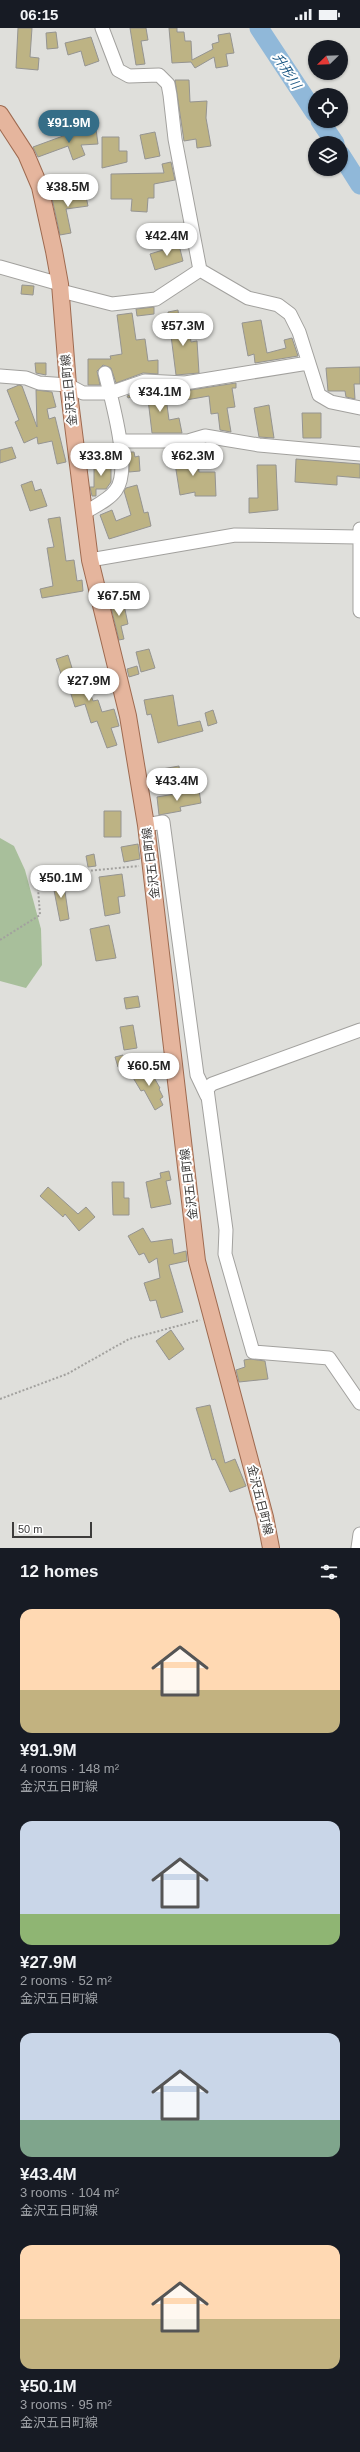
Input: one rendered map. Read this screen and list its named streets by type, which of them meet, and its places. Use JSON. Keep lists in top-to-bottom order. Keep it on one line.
{"streets":{"main road":["金沢五日町線"]},"water":["升形川"],"scale_bar":"50 m","north":"bottom left","page":{"status":"06:15","price":["¥91.9M","¥38.5M","¥42.4M","¥57.3M","¥34.1M","¥33.8M","¥62.3M","¥67.5M","¥27.9M","¥43.4M","¥50.1M","¥60.5M"],"scale":"50 m","heading":"12 homes","list":[{"name":"¥91.9M","note":"4 rooms · 148 m² · 金沢五日町線"},{"name":"¥27.9M","note":"2 rooms · 52 m² · 金沢五日町線"},{"name":"¥43.4M","note":"3 rooms · 104 m² · 金沢五日町線"},{"name":"¥50.1M","note":"3 rooms · 95 m² · 金沢五日町線"}]}}
